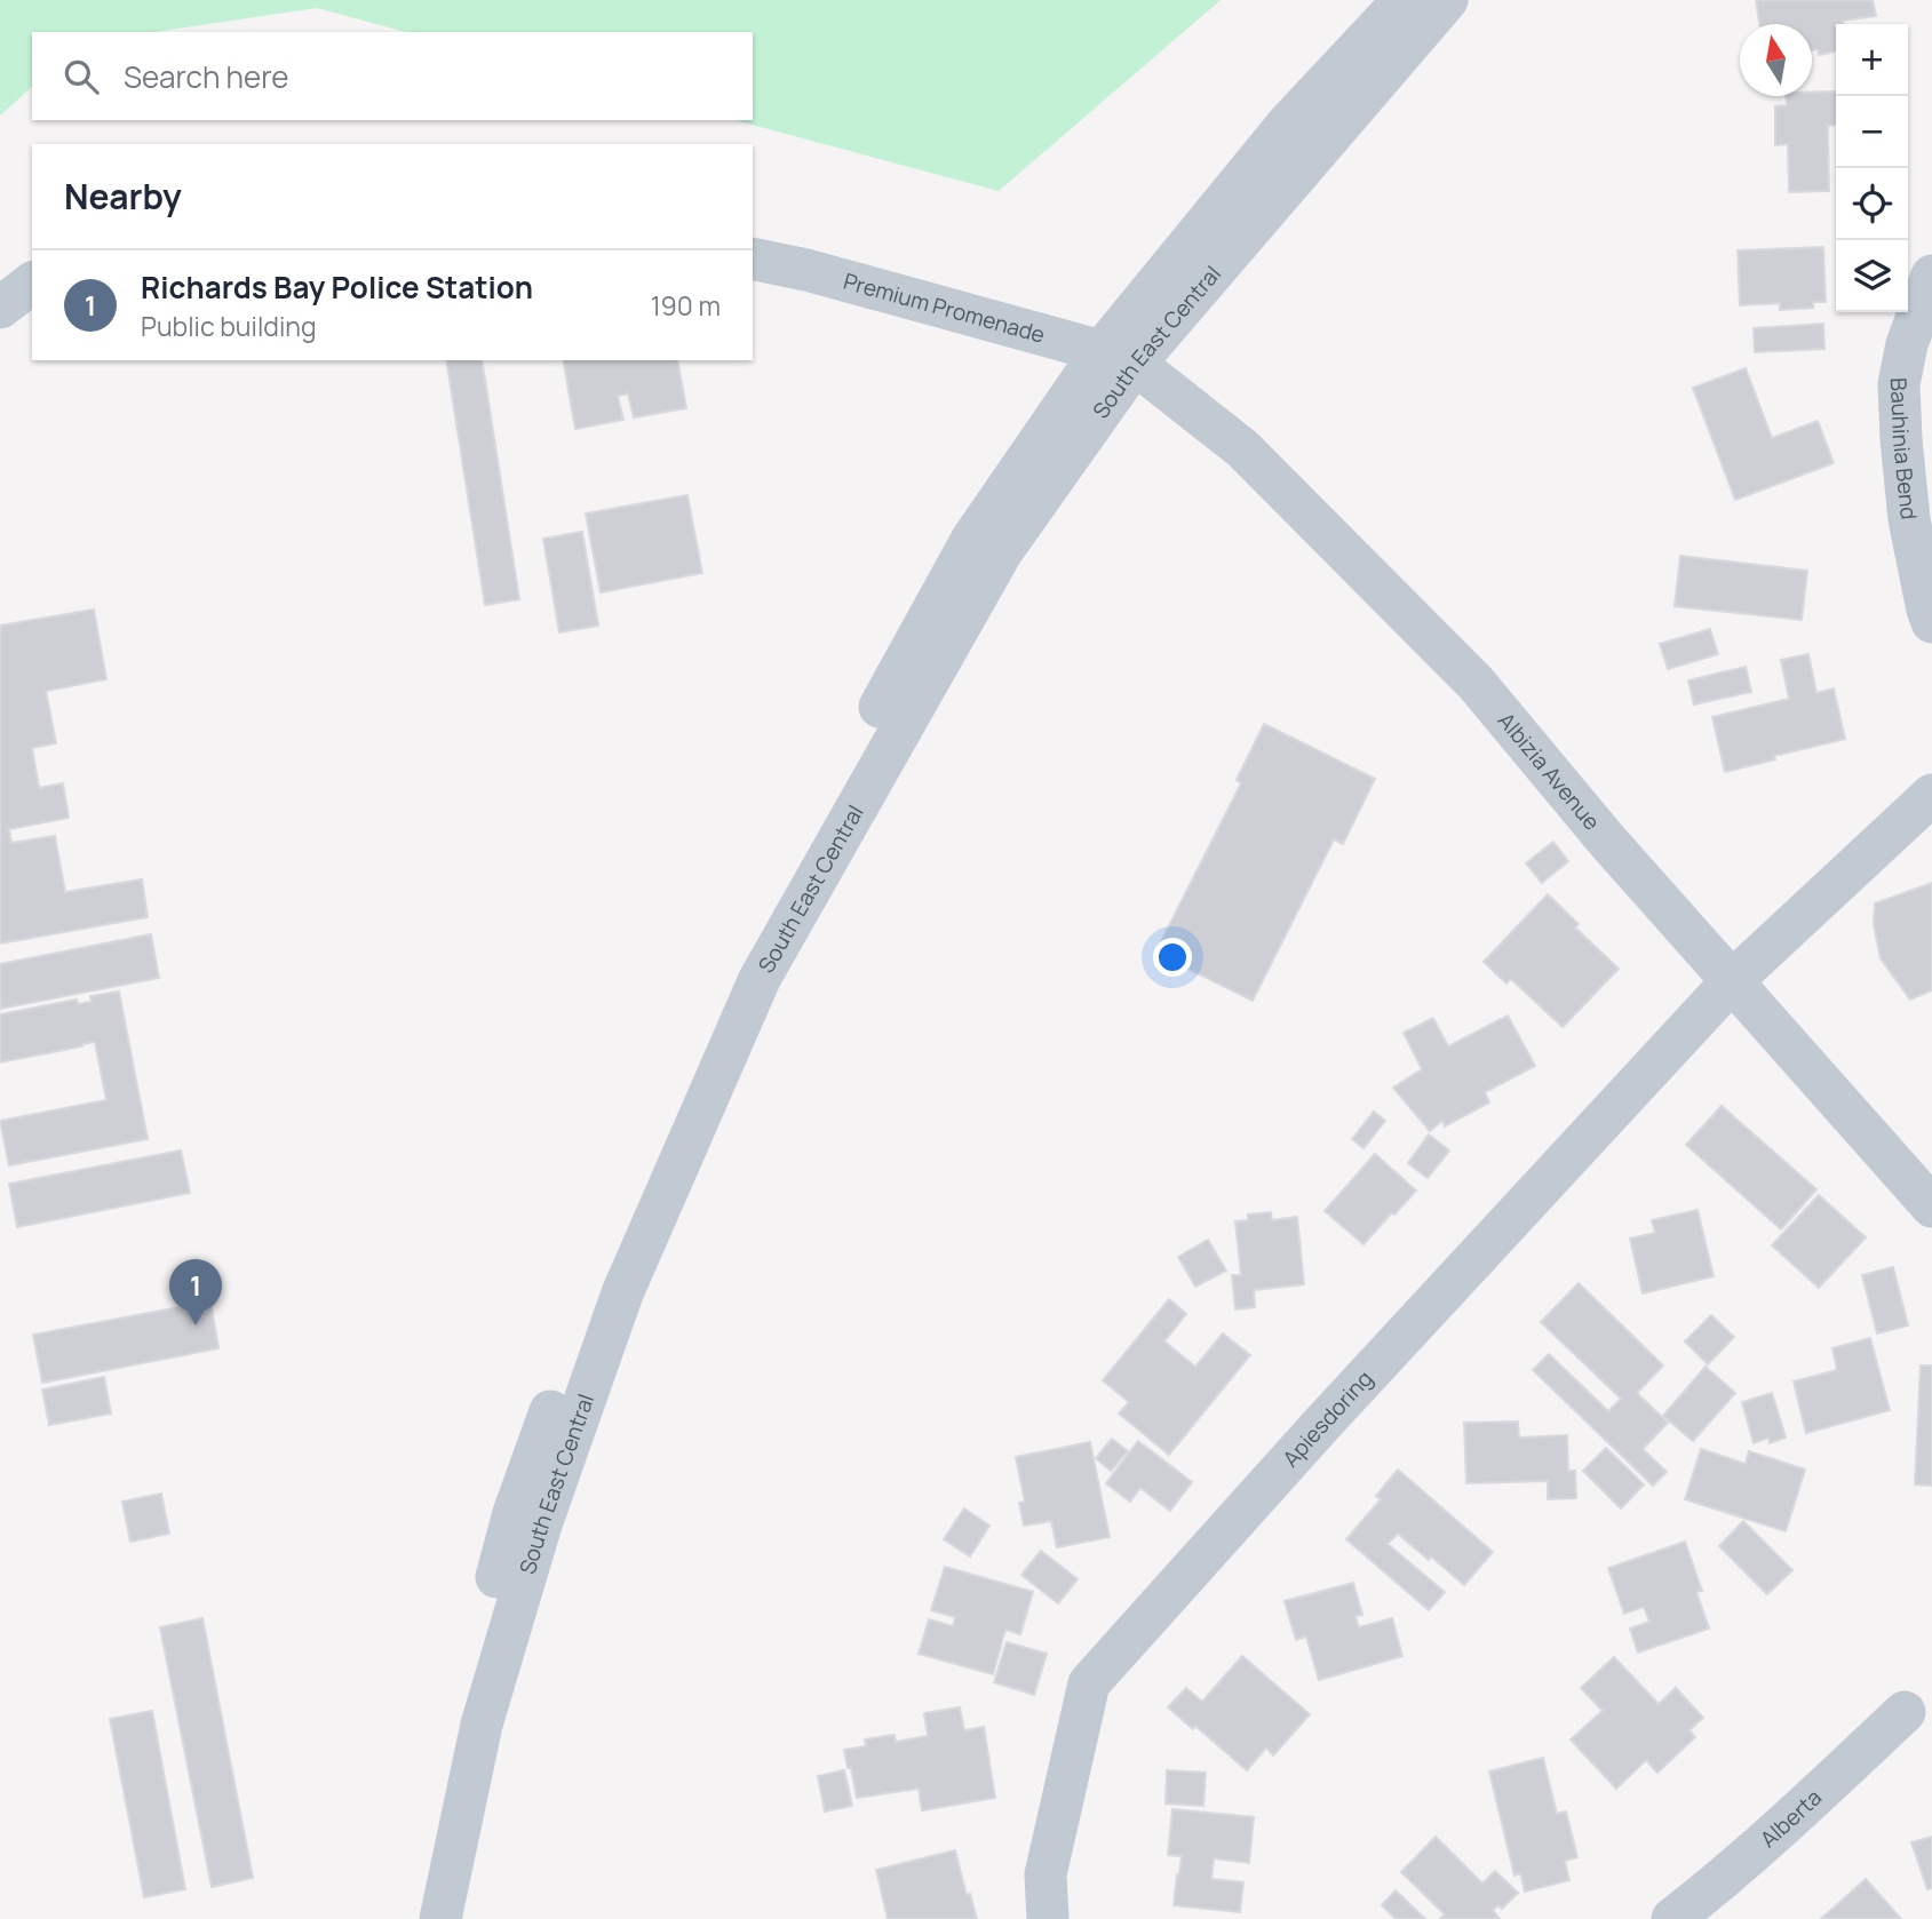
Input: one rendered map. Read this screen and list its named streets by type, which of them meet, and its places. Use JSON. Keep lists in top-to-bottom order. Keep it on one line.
{"streets":{"street":["Premium Promenade","South East Central","Bauhinia Bend","Albizia Avenue","Apiesdoring","Alberta"]},"crossings":[["Premium Promenade","South East Central"],["Premium Promenade","Albizia Avenue"],["South East Central","Albizia Avenue"],["Albizia Avenue","Apiesdoring"]],"north":"top","page":{"map_buttons":["+","−"],"search":"Search here","heading":"Nearby","list":[{"mark":"1","name":"Richards Bay Police Station","note":"Public building","value":"190 m"}],"pins":"1"}}
